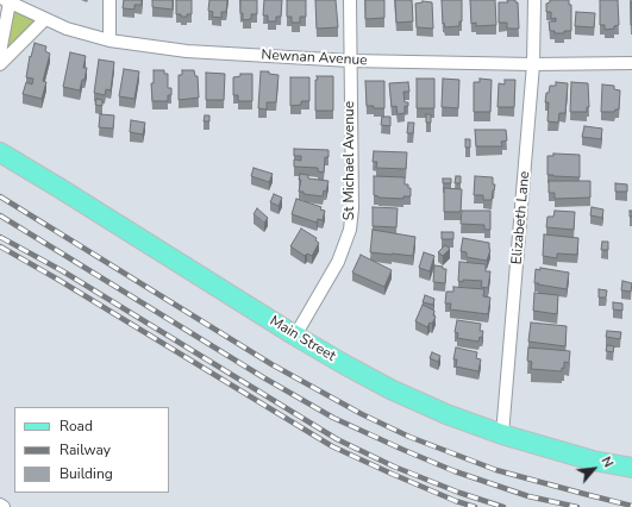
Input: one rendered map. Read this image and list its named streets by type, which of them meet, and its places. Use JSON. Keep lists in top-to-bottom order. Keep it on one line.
{"streets":{"main road":["Main Street"],"street":["Newnan Avenue","St Michael Avenue","Elizabeth Lane"]},"crossings":[["Newnan Avenue","St Michael Avenue"],["Newnan Avenue","Elizabeth Lane"],["St Michael Avenue","Main Street"],["Elizabeth Lane","Main Street"]],"legend":["Road","Railway","Building"],"north":"top right"}
